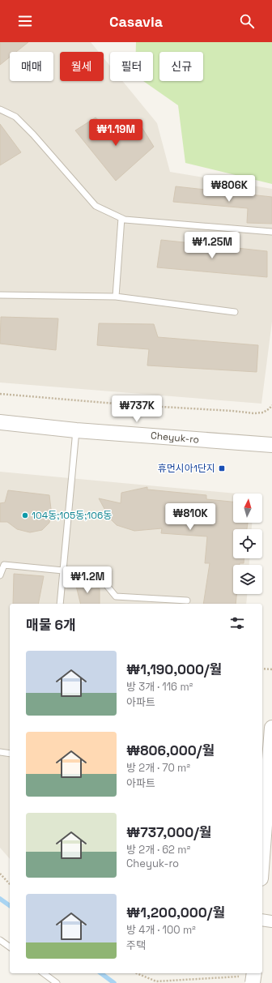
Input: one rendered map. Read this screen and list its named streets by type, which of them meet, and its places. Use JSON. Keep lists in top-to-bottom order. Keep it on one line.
{"streets":{"street":["Cheyuk-ro"]},"places":{"transit":["휴먼시아1단지"],"other":["104동;105동;106동"]},"north":"top","page":{"header":"Casavia","chip":["매매","월세","필터","신규"],"price":["₩1.19M","₩806K","₩1.25M","₩737K","₩810K","₩1.2M"],"heading":"매물 6개","list":[{"name":"₩1,190,000/월","note":"방 3개 · 116 m² · 아파트"},{"name":"₩806,000/월","note":"방 2개 · 70 m² · 아파트"},{"name":"₩737,000/월","note":"방 2개 · 62 m² · Cheyuk-ro"},{"name":"₩1,200,000/월","note":"방 4개 · 100 m² · 주택"}]}}
